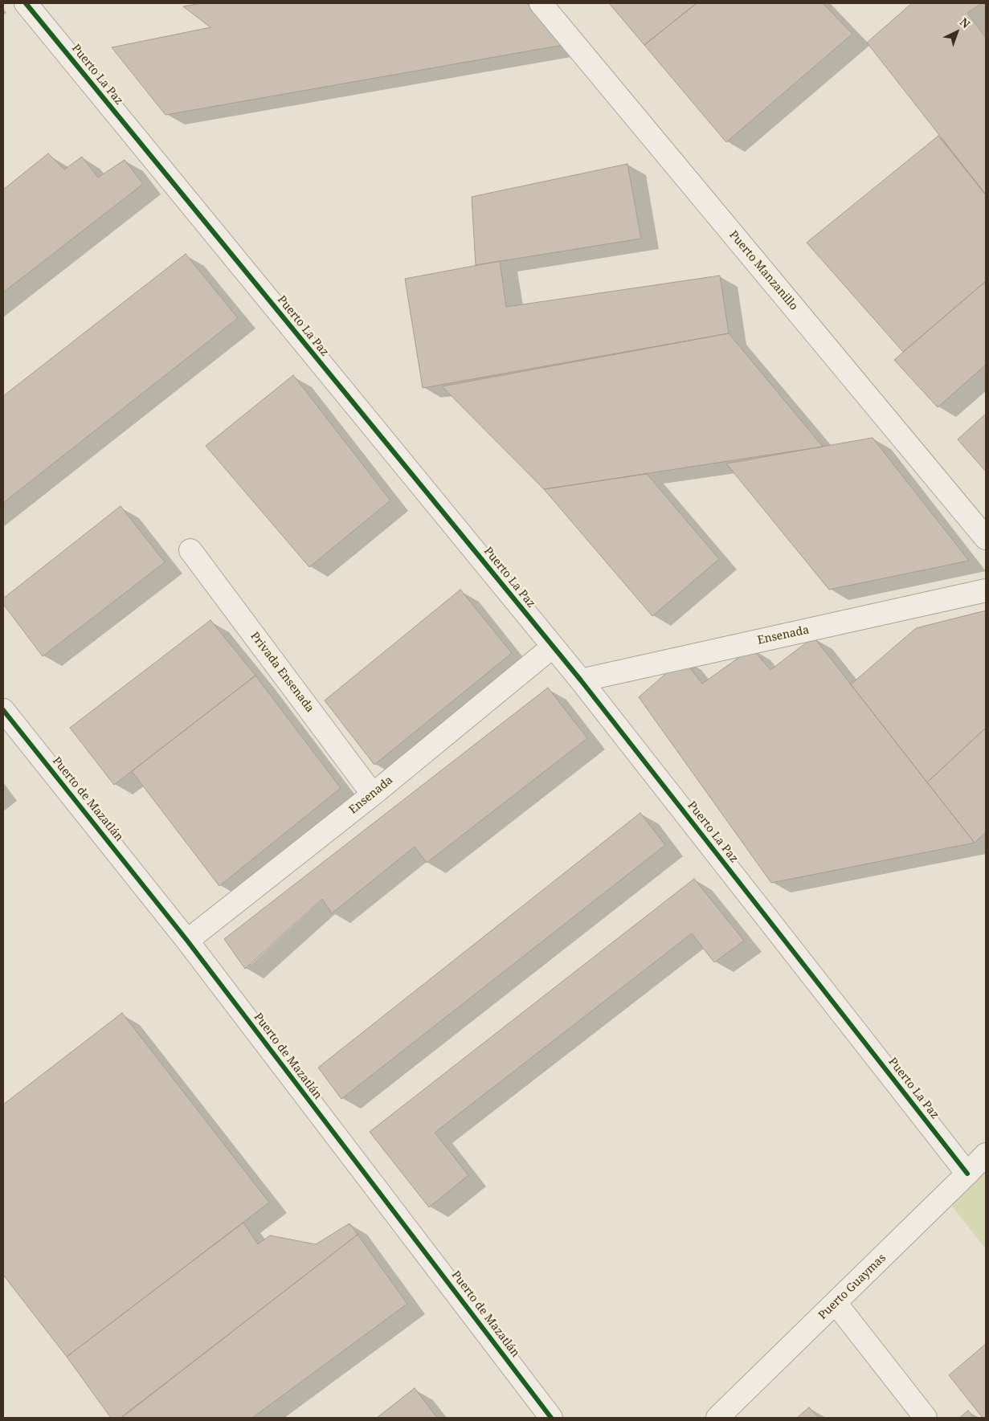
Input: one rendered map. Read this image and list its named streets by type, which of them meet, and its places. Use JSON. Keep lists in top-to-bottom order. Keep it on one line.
{"streets":{"street":["Puerto La Paz","Puerto Manzanillo","Ensenada","Privada Ensenada","Puerto de Mazatlán","Puerto Guaymas"]},"crossings":[["Puerto La Paz","Ensenada"],["Puerto La Paz","Puerto Guaymas"],["Ensenada","Privada Ensenada"],["Ensenada","Puerto de Mazatlán"]],"north":"top right"}
